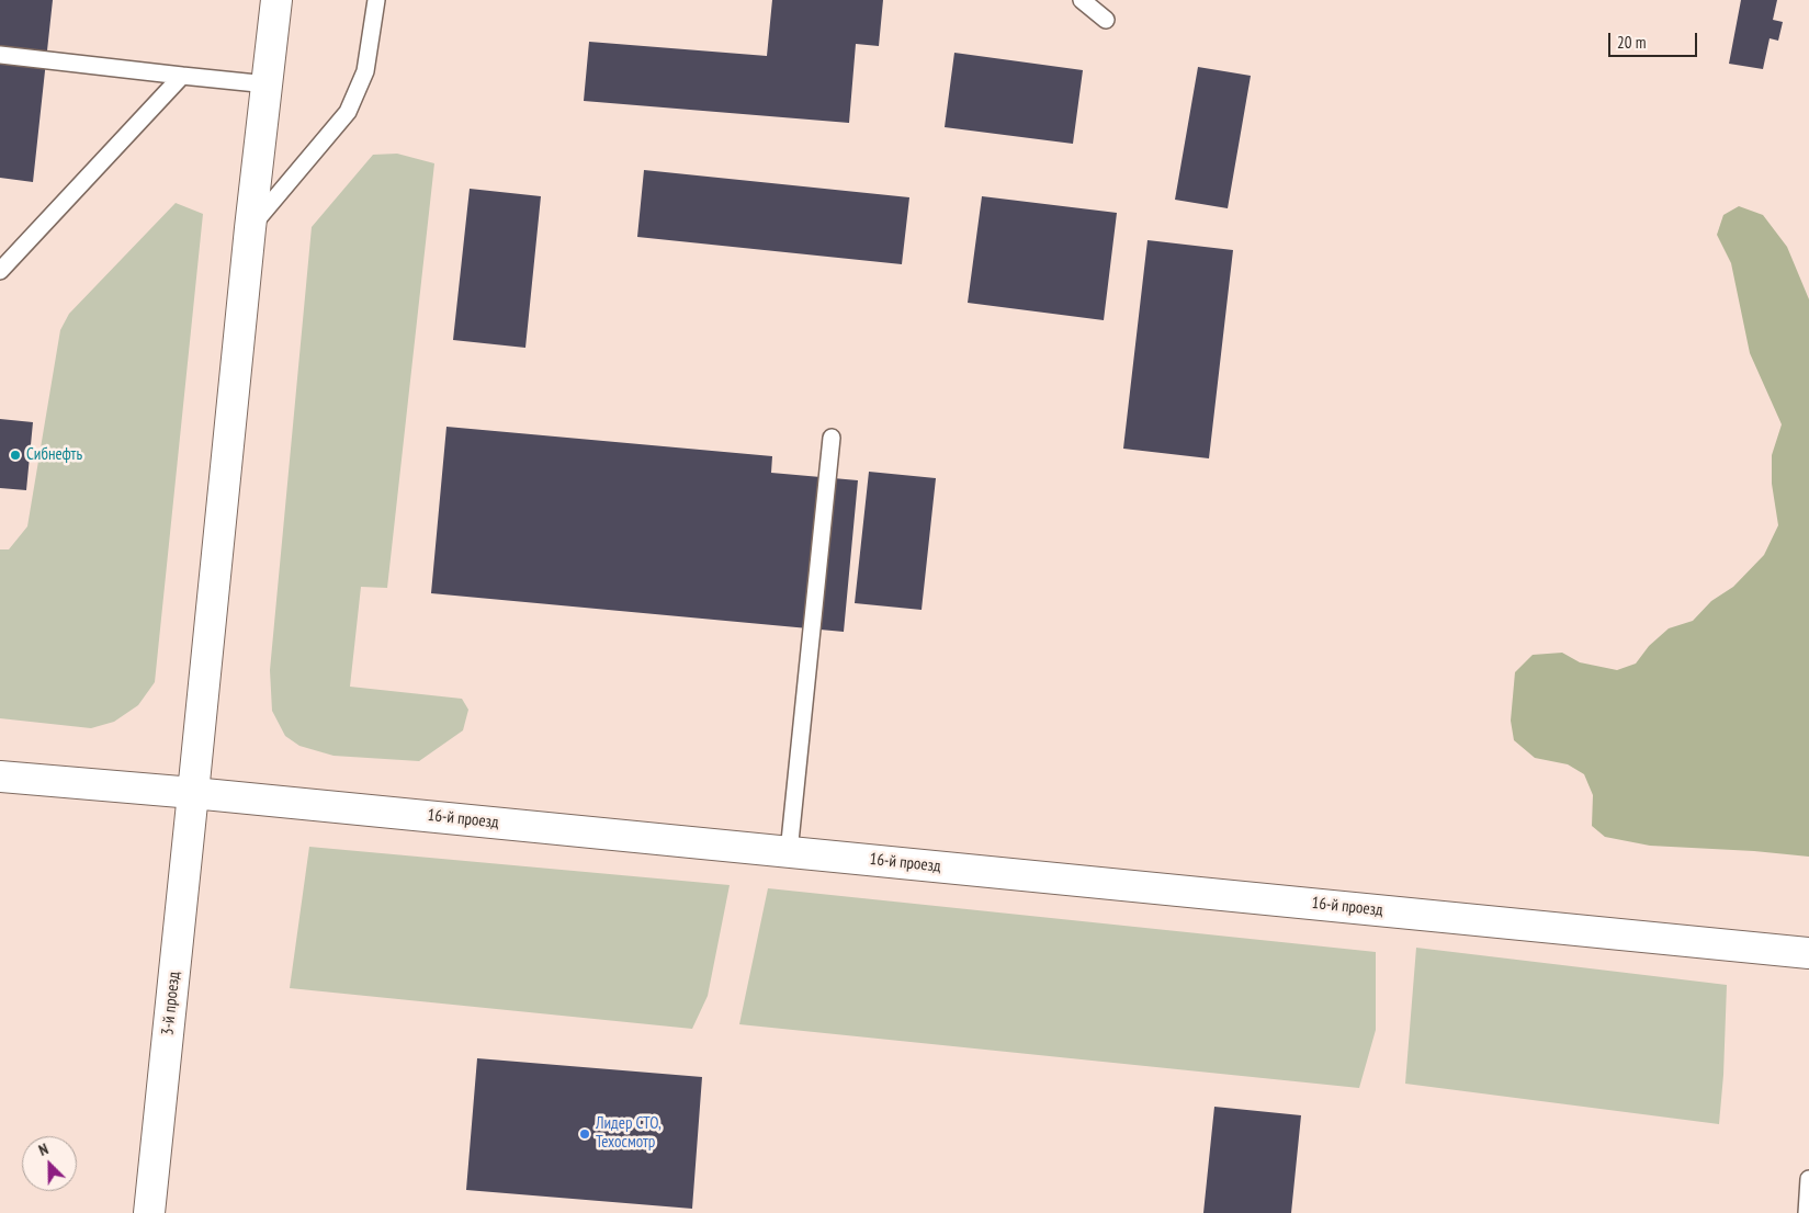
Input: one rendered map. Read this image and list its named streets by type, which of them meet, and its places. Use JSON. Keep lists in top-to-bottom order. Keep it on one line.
{"streets":{"street":["16-й проезд","3-й проезд"]},"crossings":[["16-й проезд","3-й проезд"]],"places":["Сибнефть","Лидер СТО, Техосмотр"],"scale_bar":"20 m","north":"top left"}
